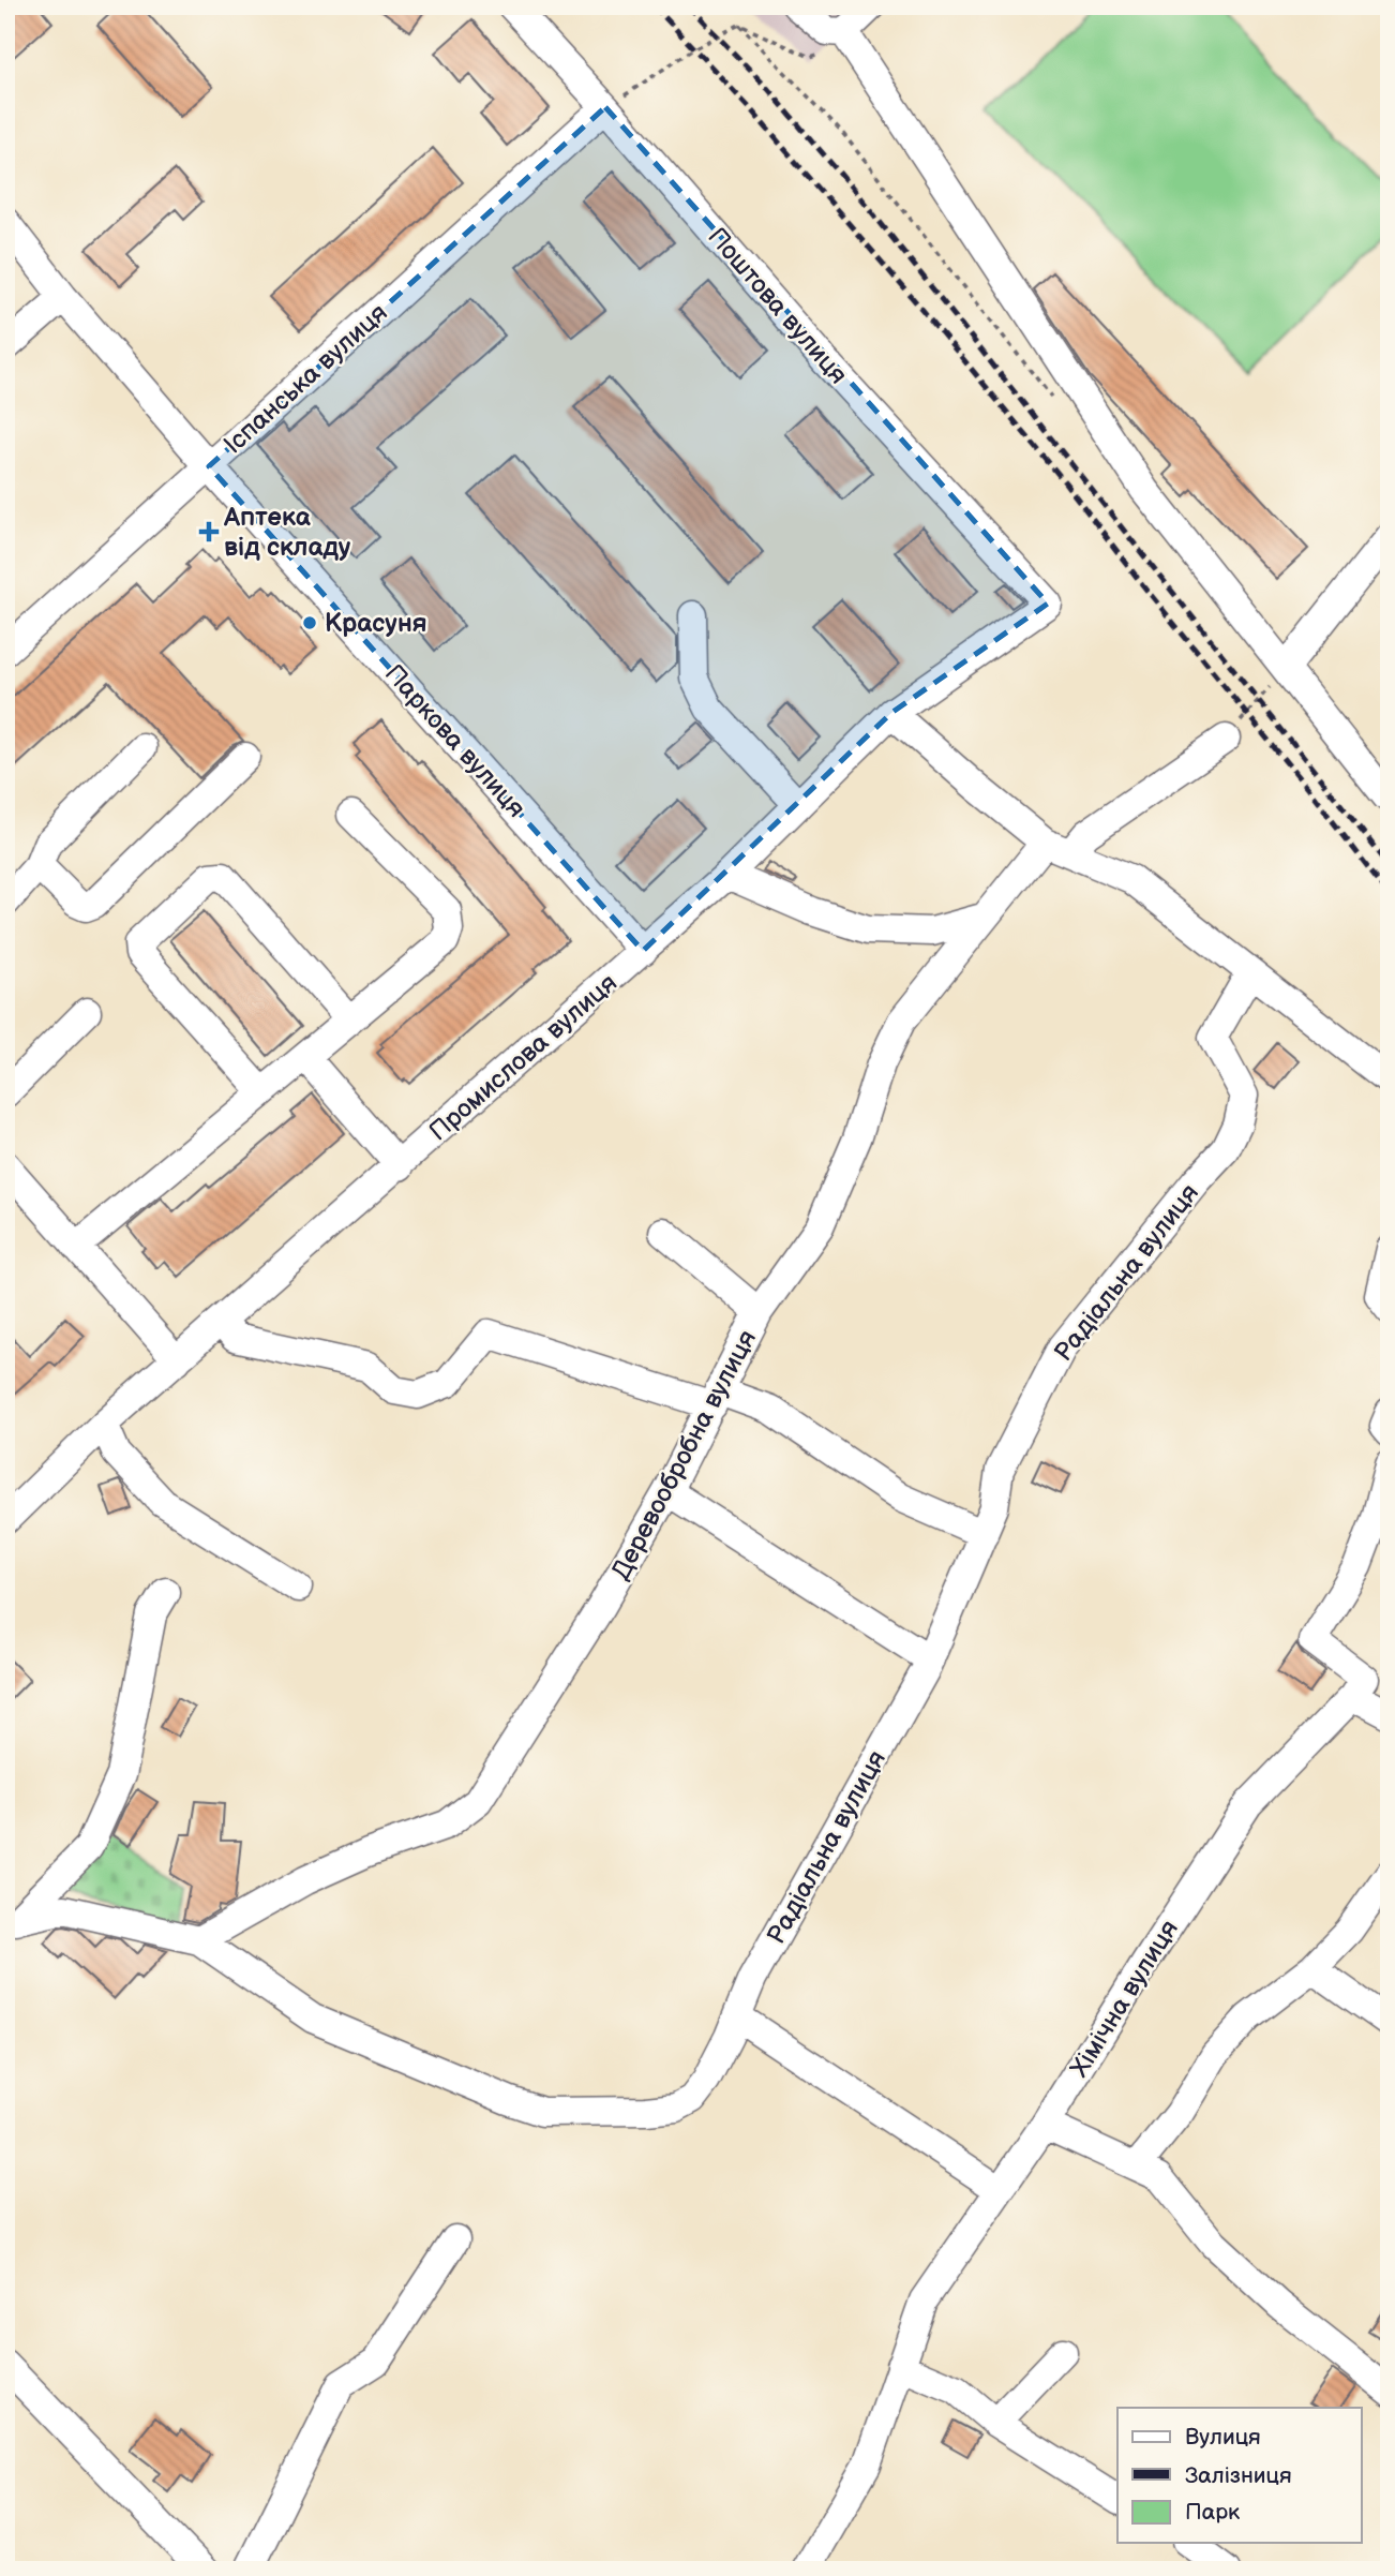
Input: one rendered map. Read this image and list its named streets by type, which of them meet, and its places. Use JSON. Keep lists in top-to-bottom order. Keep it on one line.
{"streets":{"street":["Поштова вулиця","Іспанська вулиця","Паркова вулиця","Промислова вулиця","Радіальна вулиця","Деревообробна вулиця","Хімічна вулиця"]},"crossings":[["Поштова вулиця","Іспанська вулиця"],["Поштова вулиця","Промислова вулиця"],["Іспанська вулиця","Паркова вулиця"],["Паркова вулиця","Промислова вулиця"],["Радіальна вулиця","Деревообробна вулиця"]],"places":{"health":["Аптека від складу"],"other":["Красуня"]},"legend":["Вулиця","Залізниця","Парк"]}
